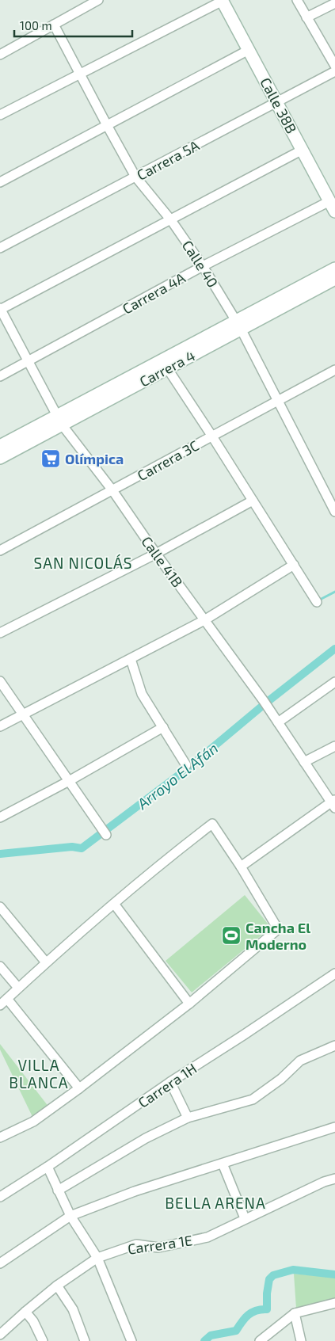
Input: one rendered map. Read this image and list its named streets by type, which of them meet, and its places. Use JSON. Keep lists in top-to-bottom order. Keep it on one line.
{"streets":{"street":["Calle 38B","Carrera 5A","Calle 40","Carrera 4A","Carrera 4","Carrera 3C","Calle 41B","Carrera 1H","Carrera 1E"]},"crossings":[["Calle 38B","Carrera 5A"],["Calle 38B","Carrera 4A"],["Carrera 5A","Calle 40"],["Calle 40","Carrera 4A"],["Calle 40","Carrera 4"],["Calle 40","Carrera 3C"],["Carrera 4A","Calle 41B"],["Carrera 4","Calle 41B"],["Carrera 3C","Calle 41B"]],"districts":["SAN NICOLÁS","VILLA BLANCA","BELLA ARENA"],"water":["Arroyo El Afán"],"places":{"supermarket":["Olímpica"],"sports":["Cancha El Moderno"]},"scale_bar":"100 m"}
